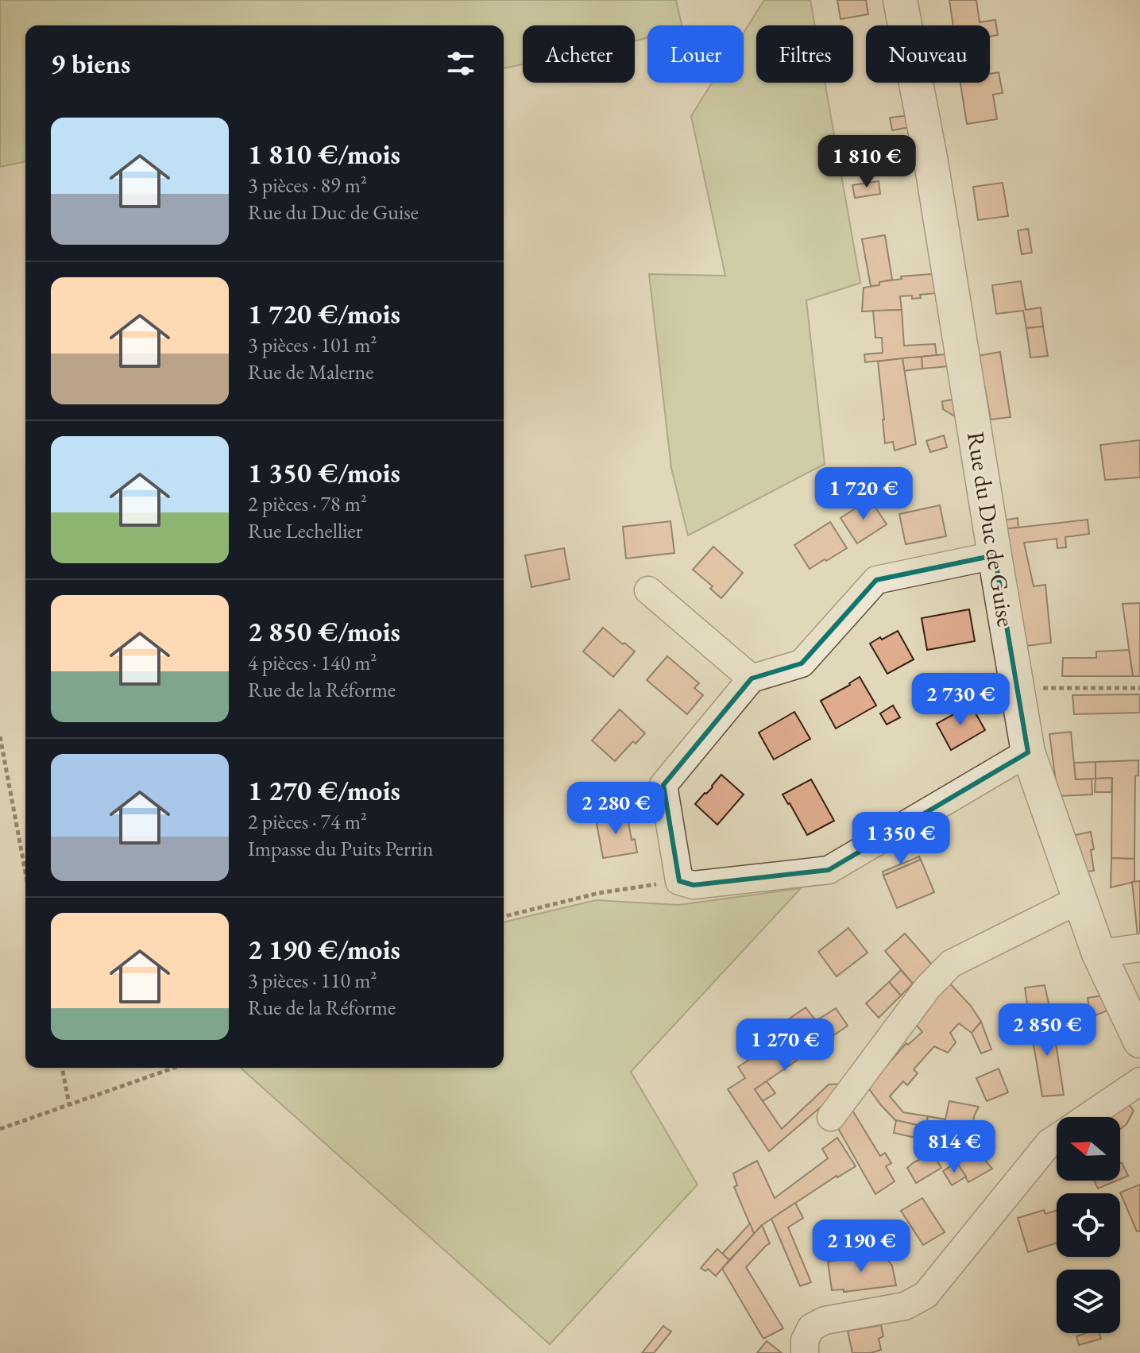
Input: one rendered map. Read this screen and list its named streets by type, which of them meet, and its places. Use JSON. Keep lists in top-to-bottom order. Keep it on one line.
{"streets":{"street":["Rue du Duc de Guise"]},"north":"left","page":{"chip":["Acheter","Louer","Filtres","Nouveau"],"heading":"9 biens","list":[{"name":"1 810 €/mois","note":"3 pièces · 89 m² · Rue du Duc de Guise"},{"name":"1 720 €/mois","note":"3 pièces · 101 m² · Rue de Malerne"},{"name":"1 350 €/mois","note":"2 pièces · 78 m² · Rue Lechellier"},{"name":"2 850 €/mois","note":"4 pièces · 140 m² · Rue de la Réforme"},{"name":"1 270 €/mois","note":"2 pièces · 74 m² · Impasse du Puits Perrin"},{"name":"2 190 €/mois","note":"3 pièces · 110 m² · Rue de la Réforme"}],"price":["1 810 €","1 720 €","2 730 €","2 280 €","1 350 €","2 850 €","1 270 €","814 €","2 190 €"]}}
